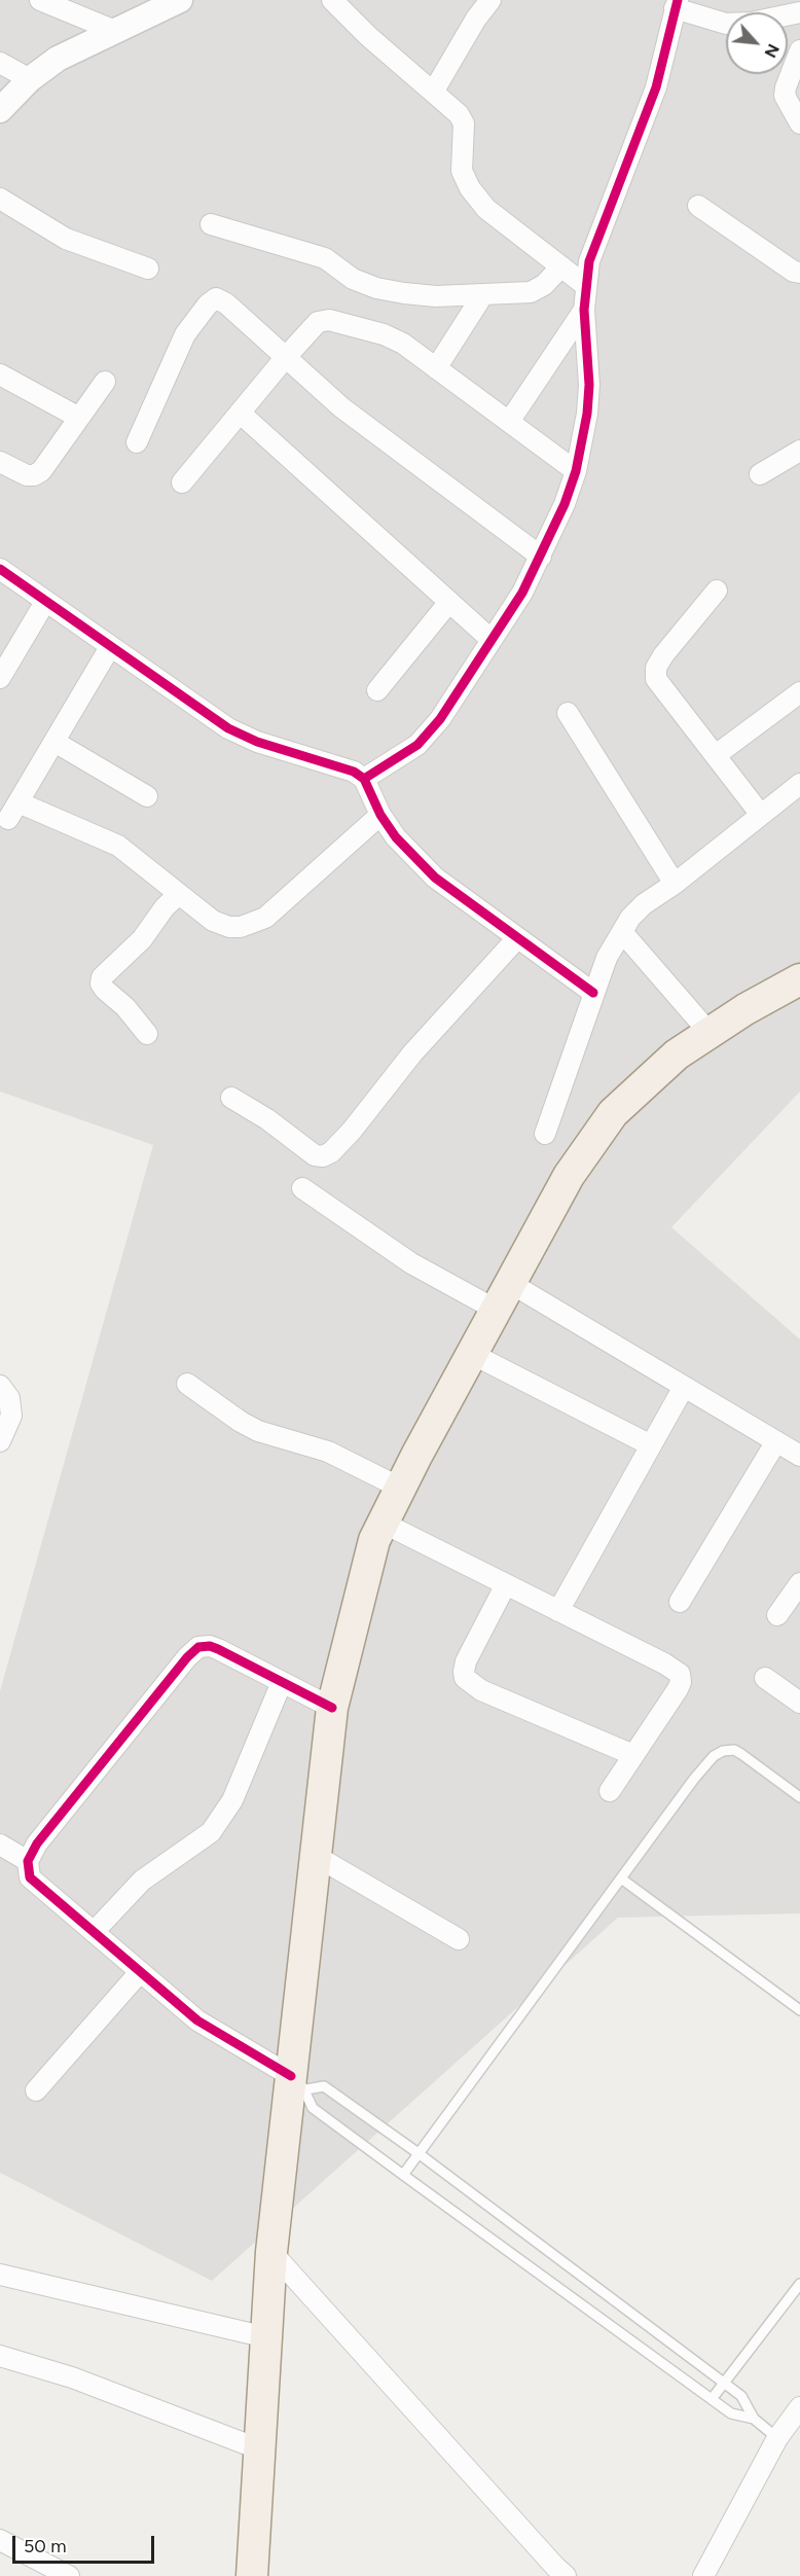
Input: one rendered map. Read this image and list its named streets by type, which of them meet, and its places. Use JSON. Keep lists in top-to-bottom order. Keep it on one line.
{"scale_bar":"50 m","north":"bottom right"}
